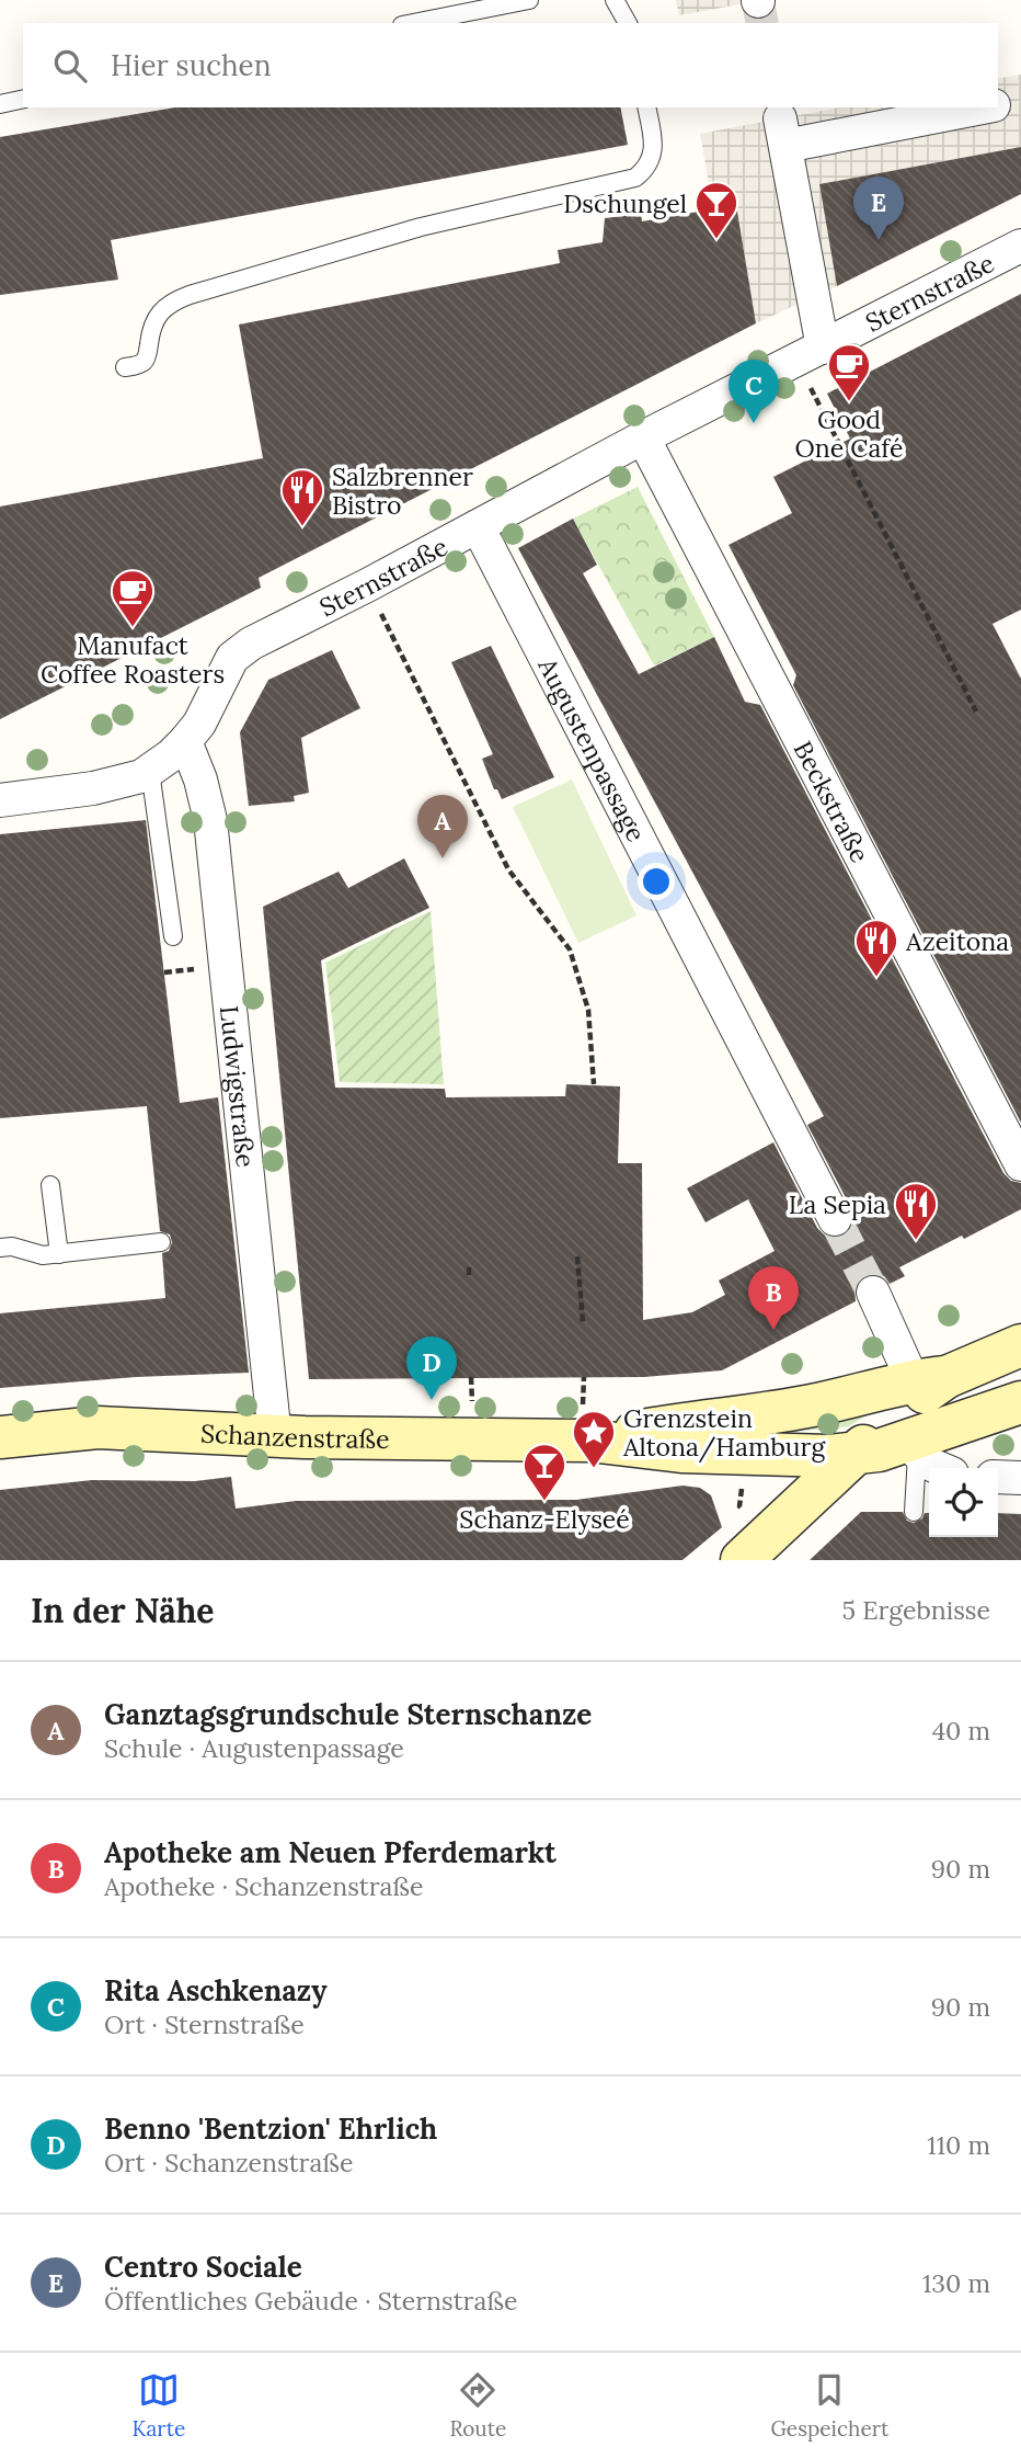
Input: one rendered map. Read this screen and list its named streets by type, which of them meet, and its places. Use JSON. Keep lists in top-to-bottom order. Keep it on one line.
{"streets":{"street":["Sternstraße","Augustenpassage","Beckstraße","Ludwigstraße","Schanzenstraße"]},"crossings":[["Sternstraße","Augustenpassage"],["Sternstraße","Beckstraße"],["Sternstraße","Ludwigstraße"],["Ludwigstraße","Schanzenstraße"]],"places":{"bar":["Dschungel","Schanz-Elyseé"],"cafe":["Good One Café","Manufact Coffee Roasters"],"restaurant":["Salzbrenner Bistro","Azeitona","La Sepia"],"place":["Grenzstein Altona/Hamburg"]},"page":{"search":"Hier suchen","pins":["E","C","A","B","D"],"heading":["In der Nähe","5 Ergebnisse"],"list":[{"mark":"A","name":"Ganztagsgrundschule Sternschanze","note":"Schule · Augustenpassage","value":"40 m"},{"mark":"B","name":"Apotheke am Neuen Pferdemarkt","note":"Apotheke · Schanzenstraße","value":"90 m"},{"mark":"C","name":"Rita Aschkenazy","note":"Ort · Sternstraße","value":"90 m"},{"mark":"D","name":"Benno 'Bentzion' Ehrlich","note":"Ort · Schanzenstraße","value":"110 m"},{"mark":"E","name":"Centro Sociale","note":"Öffentliches Gebäude · Sternstraße","value":"130 m"}],"nav":["Karte","Route","Gespeichert"]}}
